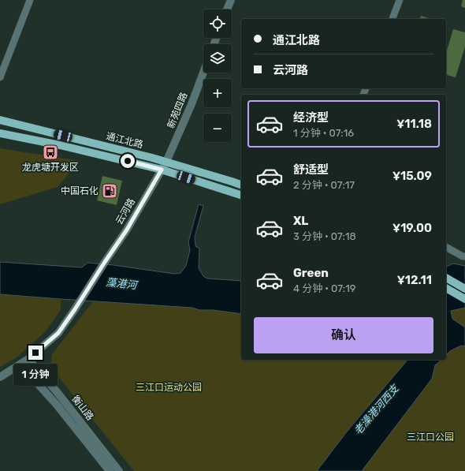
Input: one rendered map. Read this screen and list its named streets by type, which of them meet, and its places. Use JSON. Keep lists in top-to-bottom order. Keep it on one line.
{"streets":{"main road":["通江北路"],"street":["新苑四路","云河路","衡山路"]},"crossings":[["新苑四路","通江北路"],["新苑四路","云河路"],["通江北路","云河路"],["云河路","衡山路"]],"water":["藻港河","老澡港河西支"],"parks":["三江口运动公园","三江口公园"],"places":{"bus stop":["龙虎塘开发区"],"fuel station":["中国石化"]},"page":{"map_buttons":["+","−"],"banner":["通江北路","云河路"],"list":[{"name":"经济型","note":"1 分钟 · 07:16","value":"¥11.18"},{"name":"舒适型","note":"2 分钟 · 07:17","value":"¥15.09"},{"name":"XL","note":"3 分钟 · 07:18","value":"¥19.00"},{"name":"Green","note":"4 分钟 · 07:19","value":"¥12.11"}],"buttons":"确认","bubble":"1 分钟"}}
